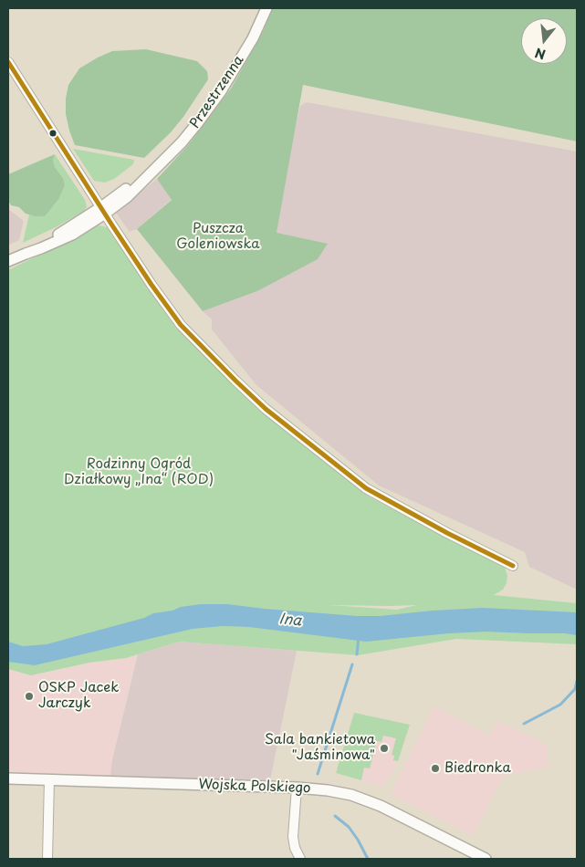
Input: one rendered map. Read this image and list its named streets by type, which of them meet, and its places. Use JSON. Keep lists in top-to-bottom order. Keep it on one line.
{"streets":{"street":["Przestrzenna","Wojska Polskiego"]},"water":["Ina"],"parks":["Puszcza Goleniowska","Rodzinny Ogród Działkowy „Ina“ (ROD)"],"places":["OSKP Jacek Jarczyk","Sala bankietowa \"Jaśminowa\"","Biedronka"],"north":"bottom"}
